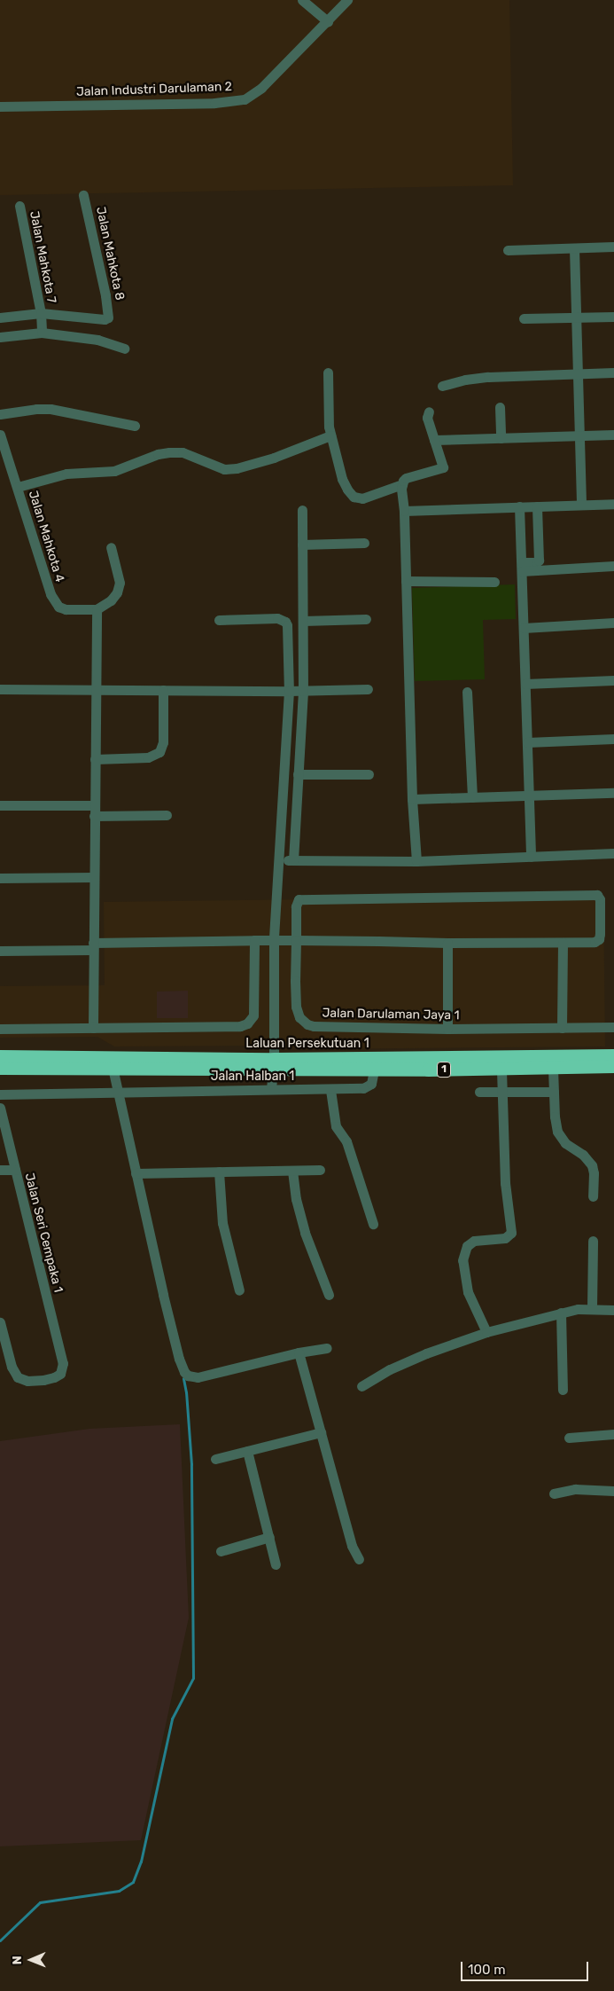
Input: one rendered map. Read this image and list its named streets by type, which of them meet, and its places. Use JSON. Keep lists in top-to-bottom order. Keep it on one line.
{"streets":{"highway":["Laluan Persekutuan 1","1"],"street":["Jalan Industri Darulaman 2","Jalan Mahkota 8","Jalan Mahkota 7","Jalan Mahkota 4","Jalan Darulaman Jaya 1","Jalan Halban 1","Jalan Seri Cempaka 1"]},"crossings":[["Jalan Mahkota 8","Jalan Mahkota 7"],["Laluan Persekutuan 1","Jalan Halban 1"]],"scale_bar":"100 m","north":"left"}
